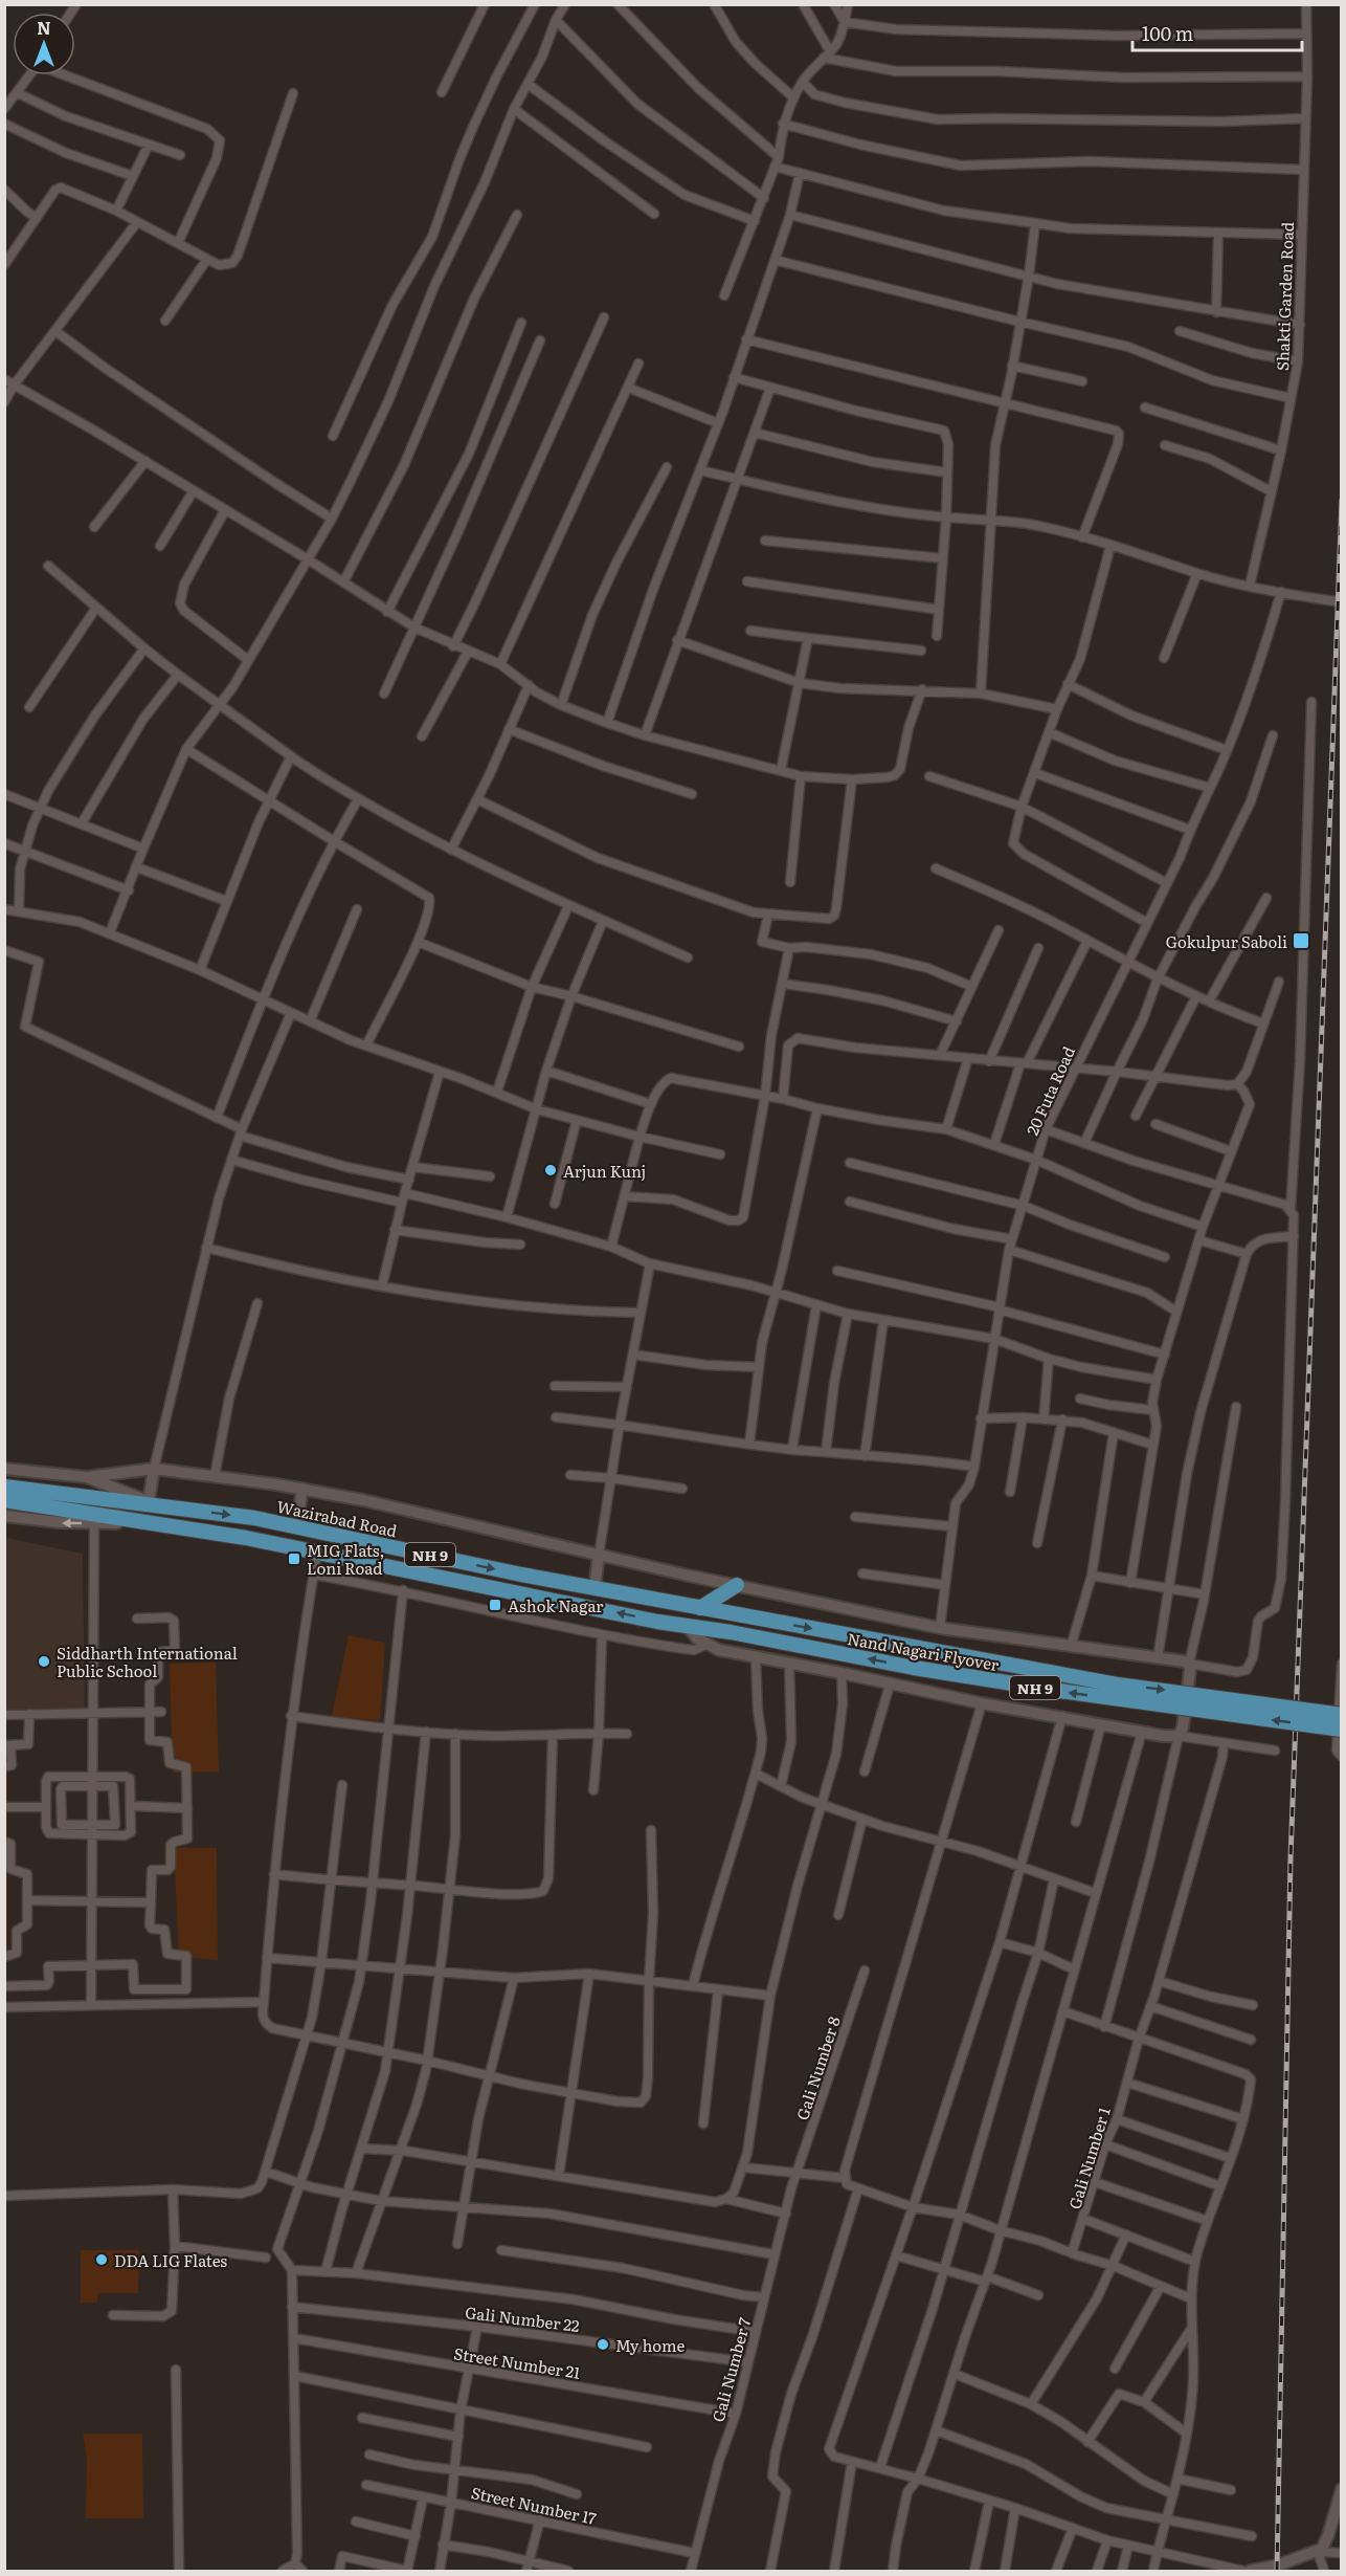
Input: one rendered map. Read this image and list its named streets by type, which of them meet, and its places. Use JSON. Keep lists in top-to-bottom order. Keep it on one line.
{"streets":{"highway":["Wazirabad Road","NH 9","Nand Nagari Flyover"],"street":["Shakti Garden Road","20 Futa Road","Gali Number 8","Gali Number 1","Gali Number 22","Street Number 21","Gali Number 7","Street Number 17"]},"crossings":[["Wazirabad Road","NH 9"],["Wazirabad Road","Nand Nagari Flyover"],["NH 9","Nand Nagari Flyover"],["Gali Number 8","Gali Number 7"],["Gali Number 22","Gali Number 7"],["Street Number 21","Gali Number 7"],["Gali Number 7","Street Number 17"]],"places":{"transit":["Gokulpur Saboli","MIG Flats, Loni Road","Ashok Nagar"],"other":["Arjun Kunj","Siddharth International Public School","DDA LIG Flates","My home"]},"scale_bar":"100 m","north":"top"}
